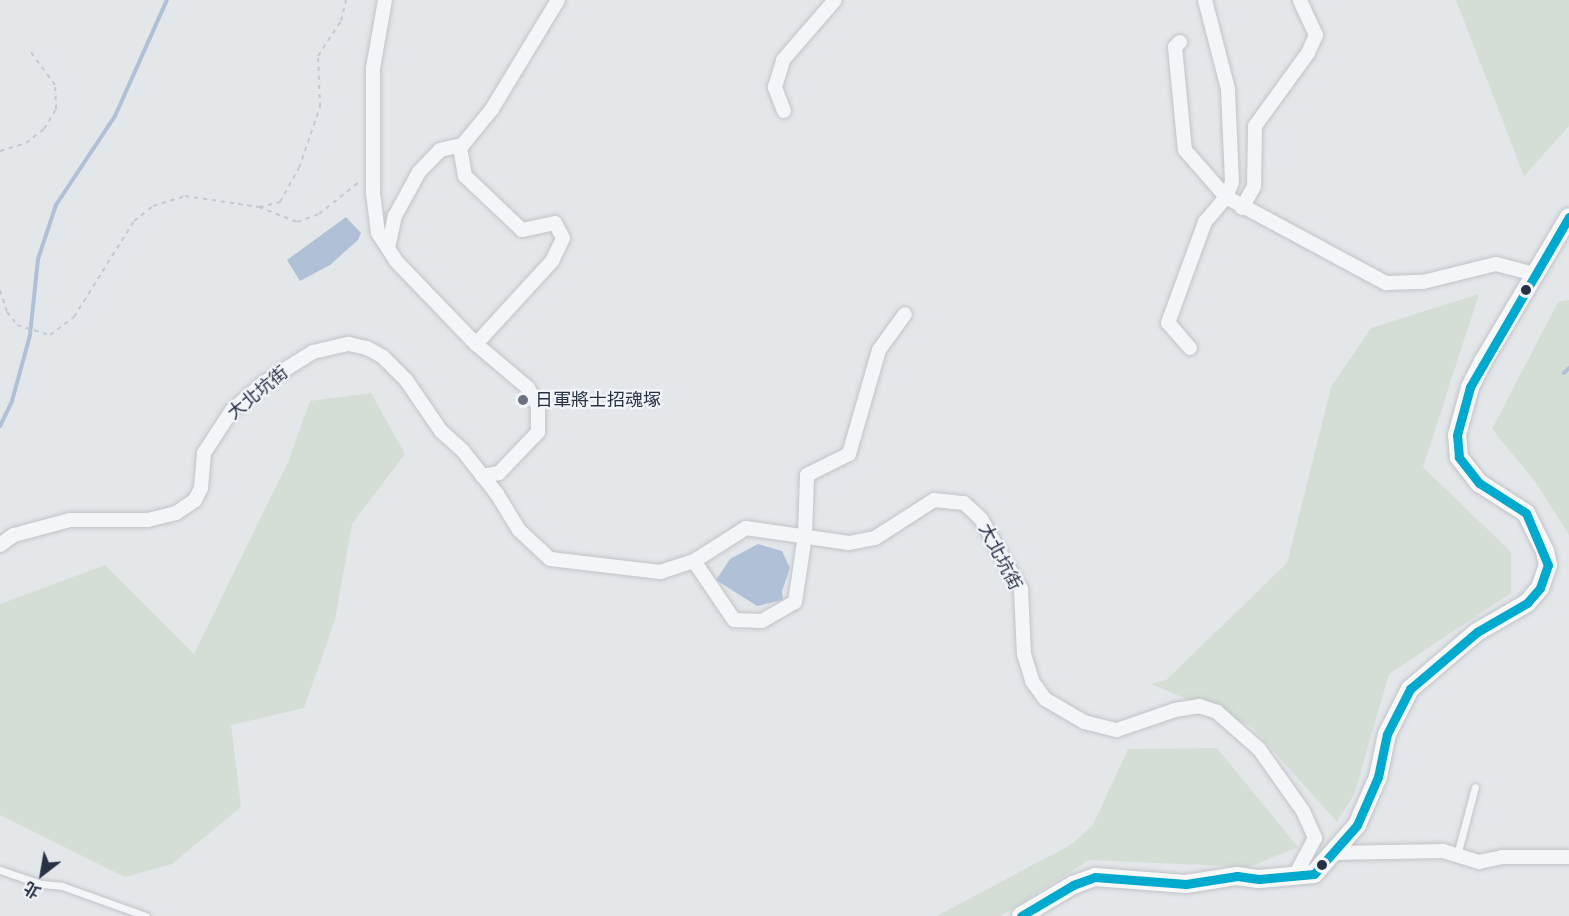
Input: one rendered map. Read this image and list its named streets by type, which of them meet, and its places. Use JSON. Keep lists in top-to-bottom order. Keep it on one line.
{"streets":{"street":["大北坑街"]},"places":["日軍將士招魂塚"],"north":"bottom left"}
